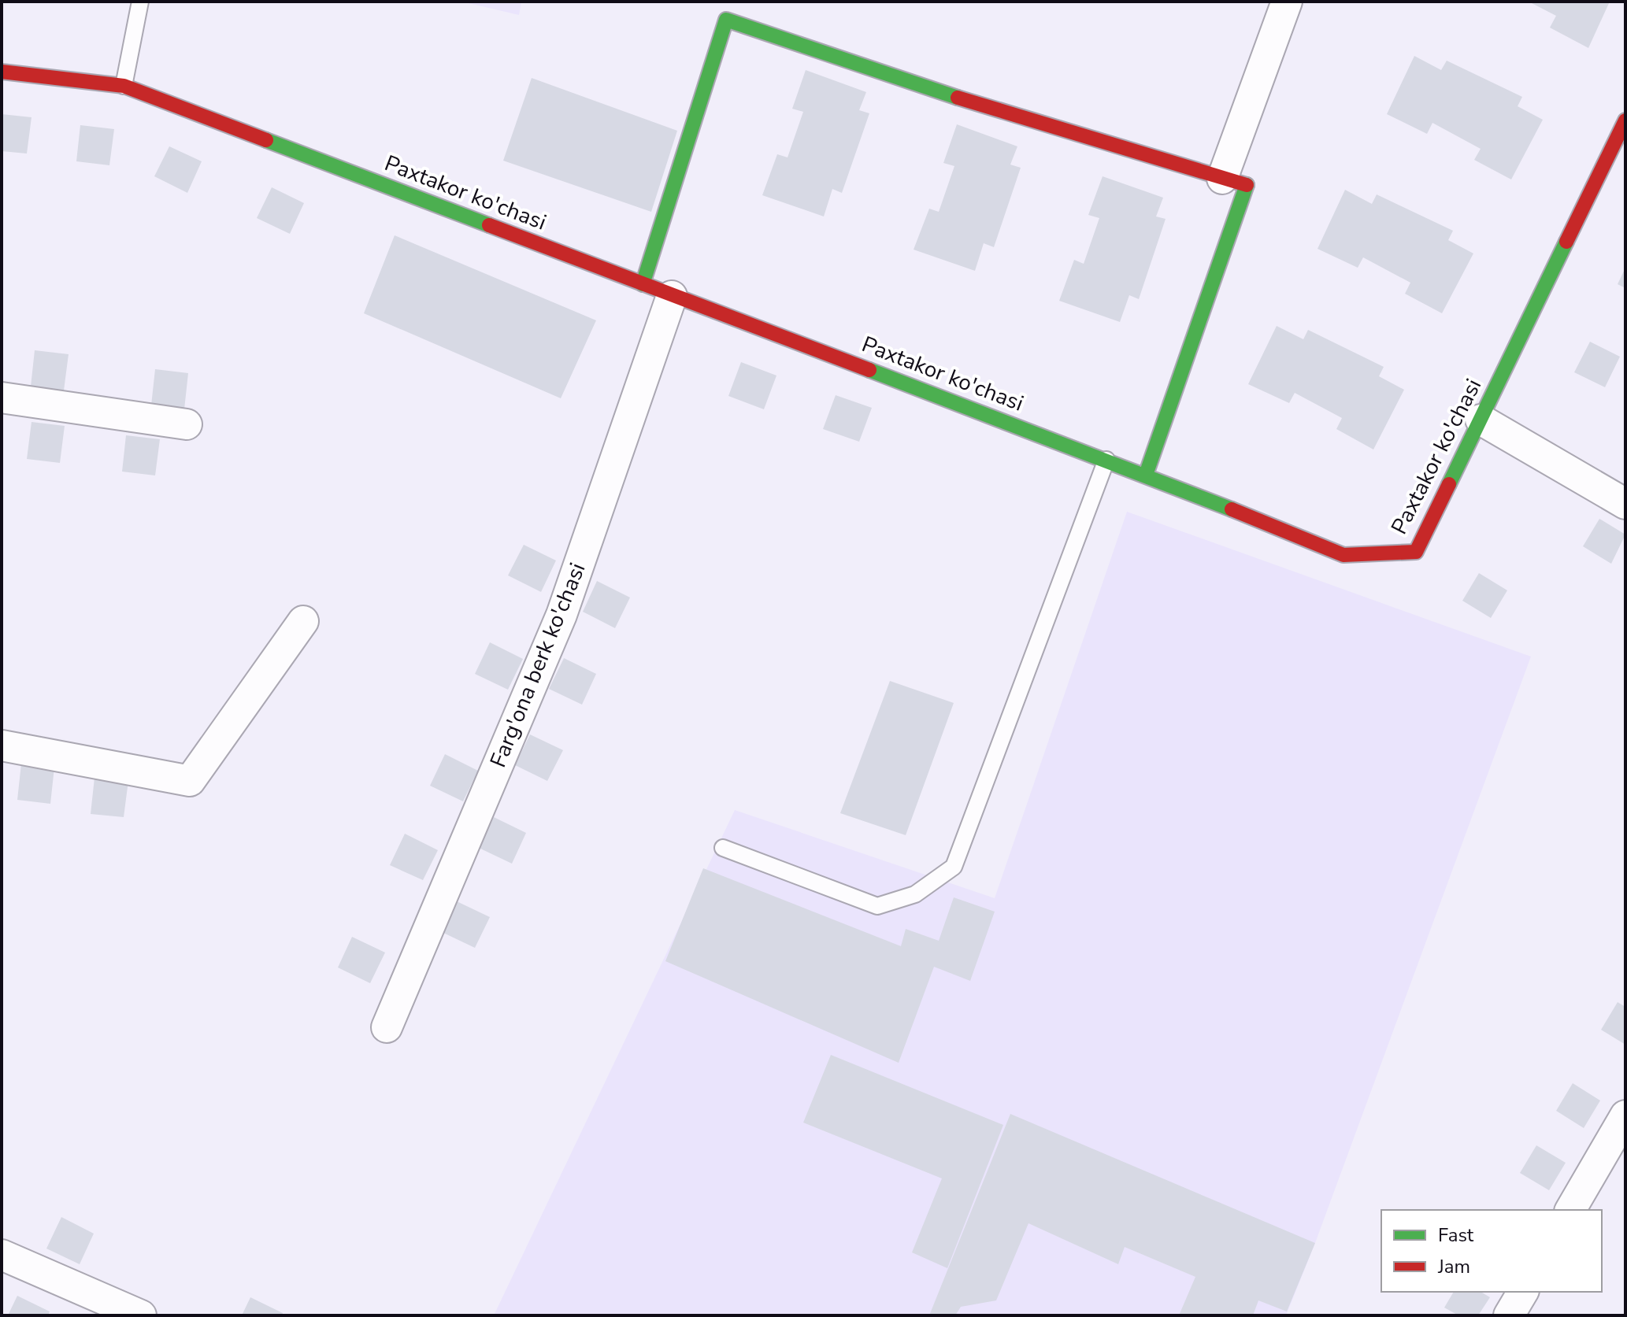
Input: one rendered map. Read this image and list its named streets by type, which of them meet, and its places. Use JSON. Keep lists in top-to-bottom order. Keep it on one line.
{"streets":{"street":["Paxtakor ko'chasi","Farg'ona berk ko'chasi"]},"crossings":[["Paxtakor ko'chasi","Farg'ona berk ko'chasi"]],"legend":["Fast","Jam"]}
